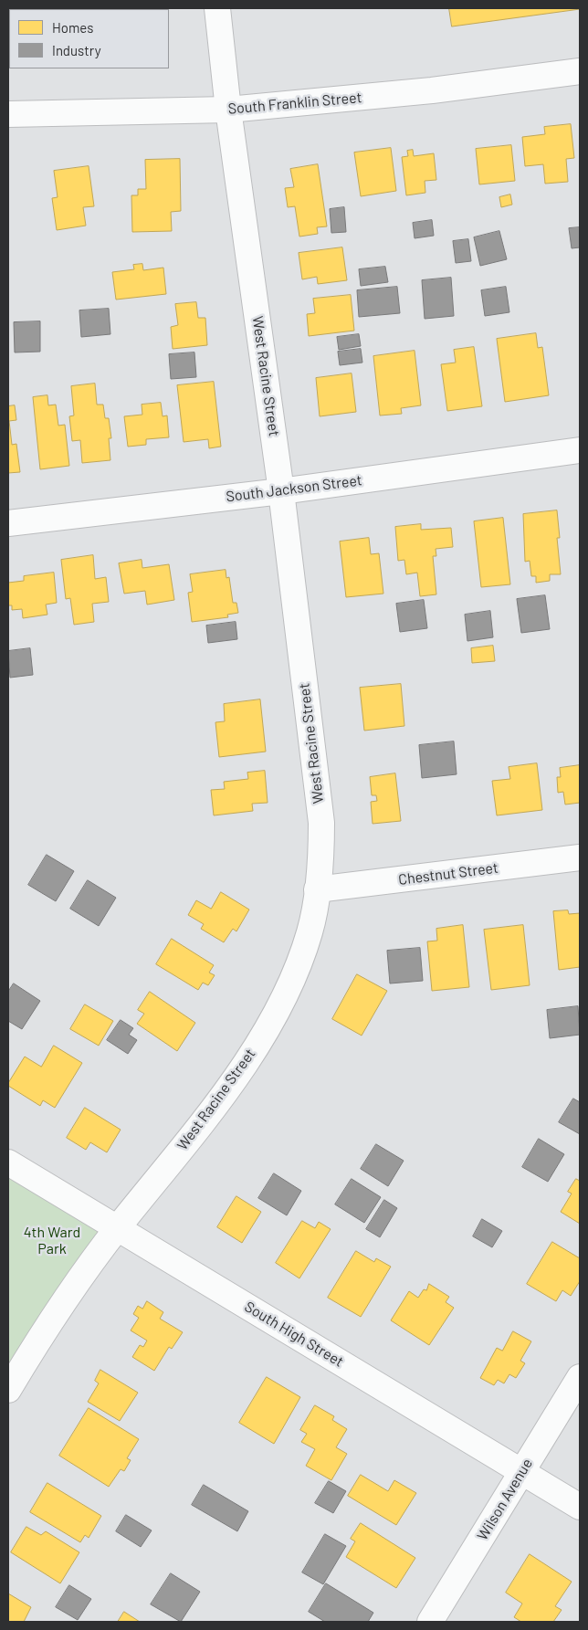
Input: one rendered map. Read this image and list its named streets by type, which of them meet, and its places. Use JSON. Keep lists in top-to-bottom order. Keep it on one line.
{"streets":{"street":["South Franklin Street","West Racine Street","South Jackson Street","Chestnut Street","South High Street","Wilson Avenue"]},"crossings":[["South Franklin Street","West Racine Street"],["West Racine Street","South Jackson Street"],["West Racine Street","Chestnut Street"],["West Racine Street","South High Street"],["South High Street","Wilson Avenue"]],"parks":["4th Ward Park"],"legend":["Homes","Industry"]}
